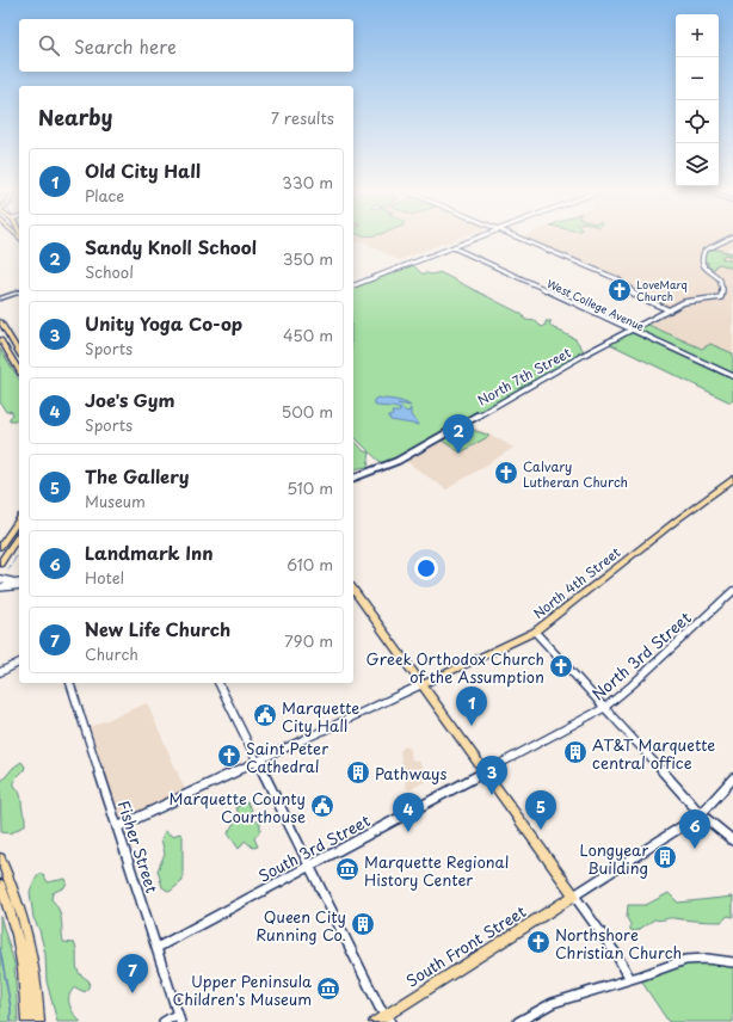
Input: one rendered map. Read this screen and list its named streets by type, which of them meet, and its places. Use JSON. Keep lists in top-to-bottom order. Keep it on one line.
{"streets":{"main road":["North 4th Street","South Front Street"],"street":["West College Avenue","North 7th Street","North 3rd Street","Fisher Street","South 3rd Street"]},"crossings":[["West College Avenue","North 7th Street"],["North 3rd Street","South 3rd Street"],["Fisher Street","South 3rd Street"]],"places":{"church":["LoveMarq Church","Calvary Lutheran Church","Greek Orthodox Church of the Assumption","Saint Peter Cathedral","Northshore Christian Church"],"public building":["Marquette City Hall","Marquette County Courthouse"],"building":["AT&T Marquette central office","Pathways","Longyear Building","Queen City Running Co."],"museum":["Marquette Regional History Center","Upper Peninsula Children's Museum"]},"page":{"map_buttons":["+","−"],"search":"Search here","heading":["Nearby","7 results"],"list":[{"mark":"1","name":"Old City Hall","note":"Place","value":"330 m"},{"mark":"2","name":"Sandy Knoll School","note":"School","value":"350 m"},{"mark":"3","name":"Unity Yoga Co-op","note":"Sports","value":"450 m"},{"mark":"4","name":"Joe's Gym","note":"Sports","value":"500 m"},{"mark":"5","name":"The Gallery","note":"Museum","value":"510 m"},{"mark":"6","name":"Landmark Inn","note":"Hotel","value":"610 m"},{"mark":"7","name":"New Life Church","note":"Church","value":"790 m"}],"pins":["2","1","3","5","4","6","7"]}}
